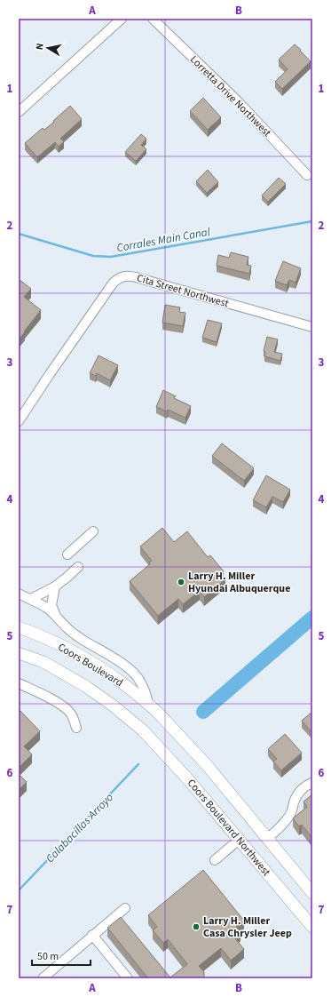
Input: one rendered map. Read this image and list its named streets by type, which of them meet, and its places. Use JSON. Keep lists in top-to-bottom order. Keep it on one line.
{"streets":{"main road":["Coors Boulevard","Coors Boulevard Northwest"],"street":["Lorretta Drive Northwest","Cita Street Northwest"]},"crossings":[["Coors Boulevard","Coors Boulevard Northwest"]],"water":["Corrales Main Canal","Calabacillas Arroyo"],"places":["Larry H. Miller Hyundai Albuquerque","Larry H. Miller Casa Chrysler Jeep"],"scale_bar":"50 m","north":"left","grid":{"columns":["A","B"],"rows":["1","2","3","4","5","6","7"]}}
